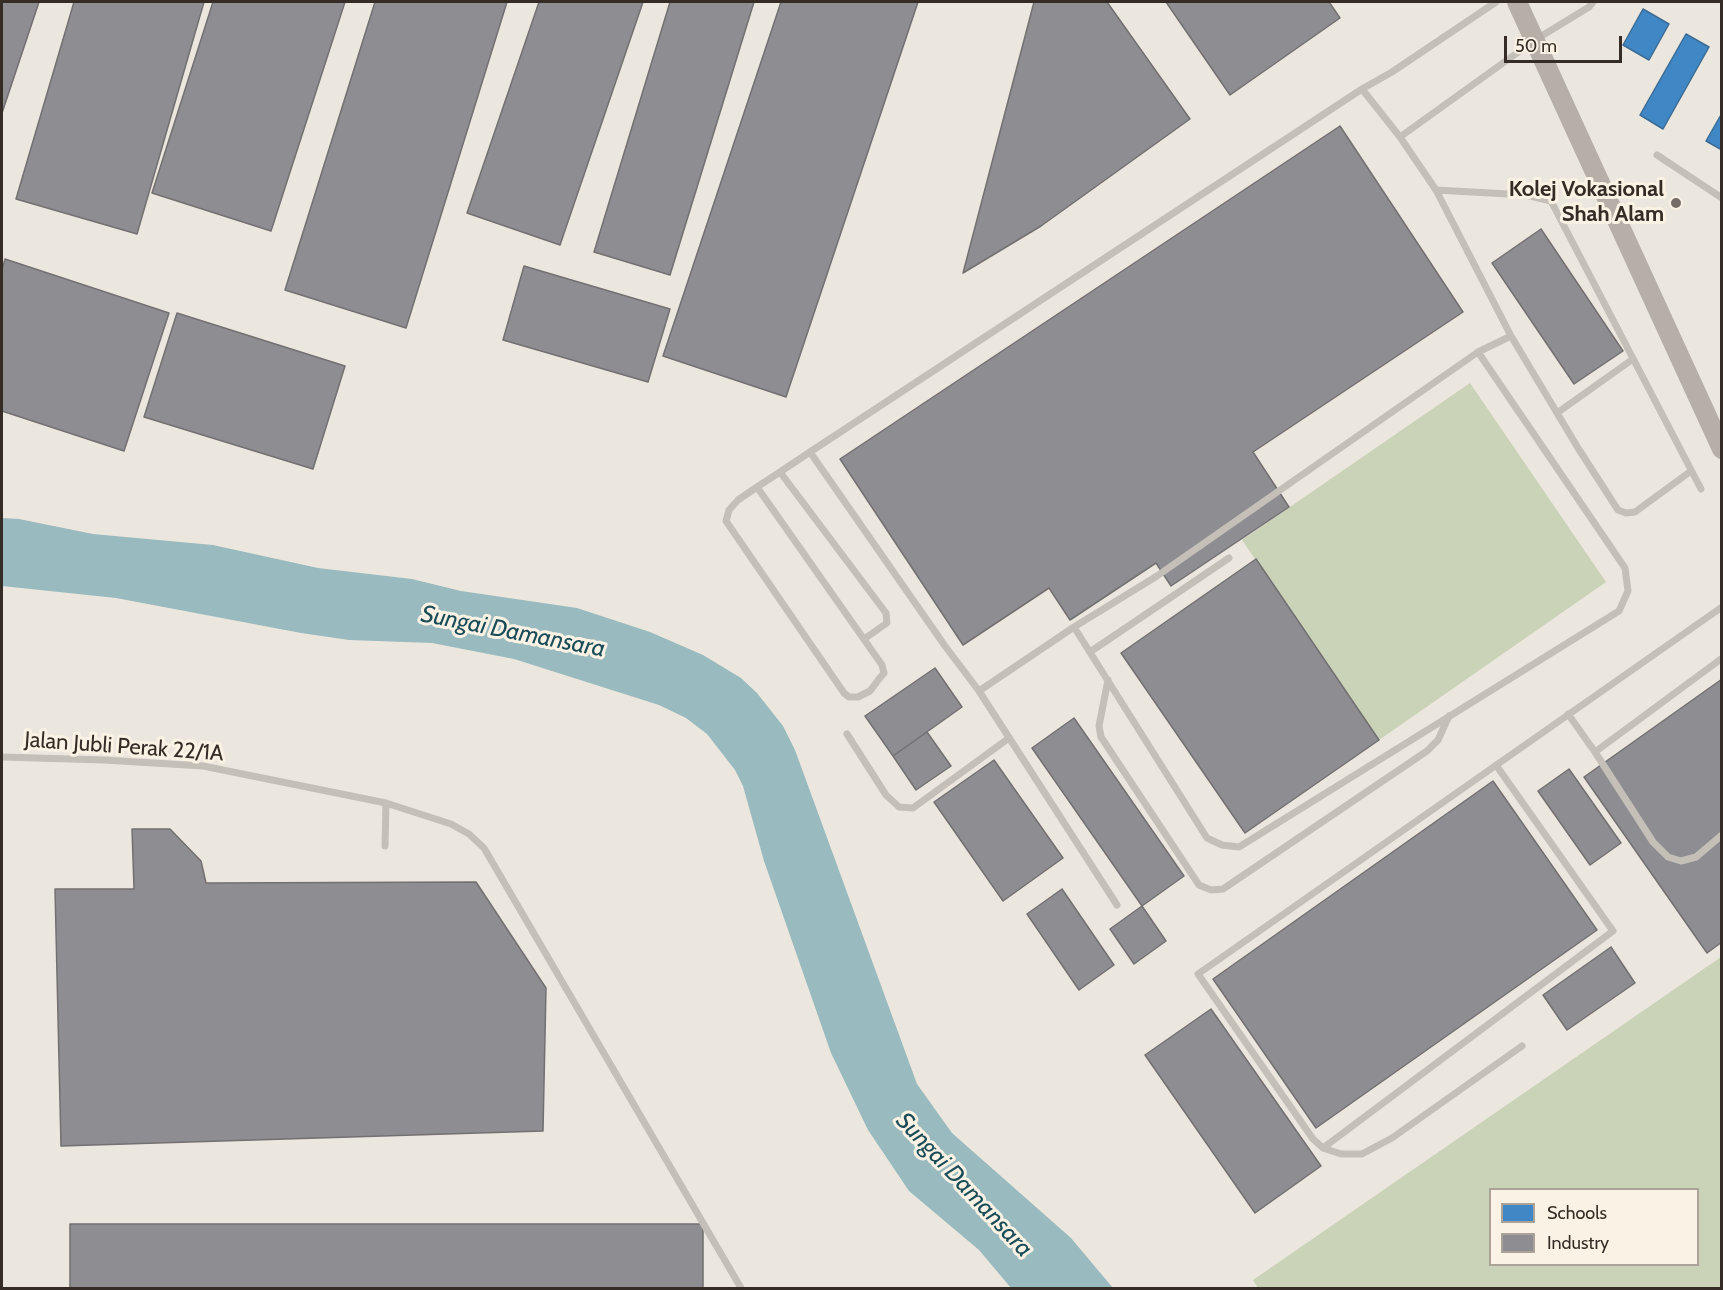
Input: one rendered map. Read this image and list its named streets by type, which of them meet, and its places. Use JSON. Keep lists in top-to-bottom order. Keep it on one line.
{"streets":{"lane":["Jalan Jubli Perak 22/1A"]},"water":["Sungai Damansara"],"places":["Kolej Vokasional Shah Alam"],"legend":["Schools","Industry"],"scale_bar":"50 m"}
